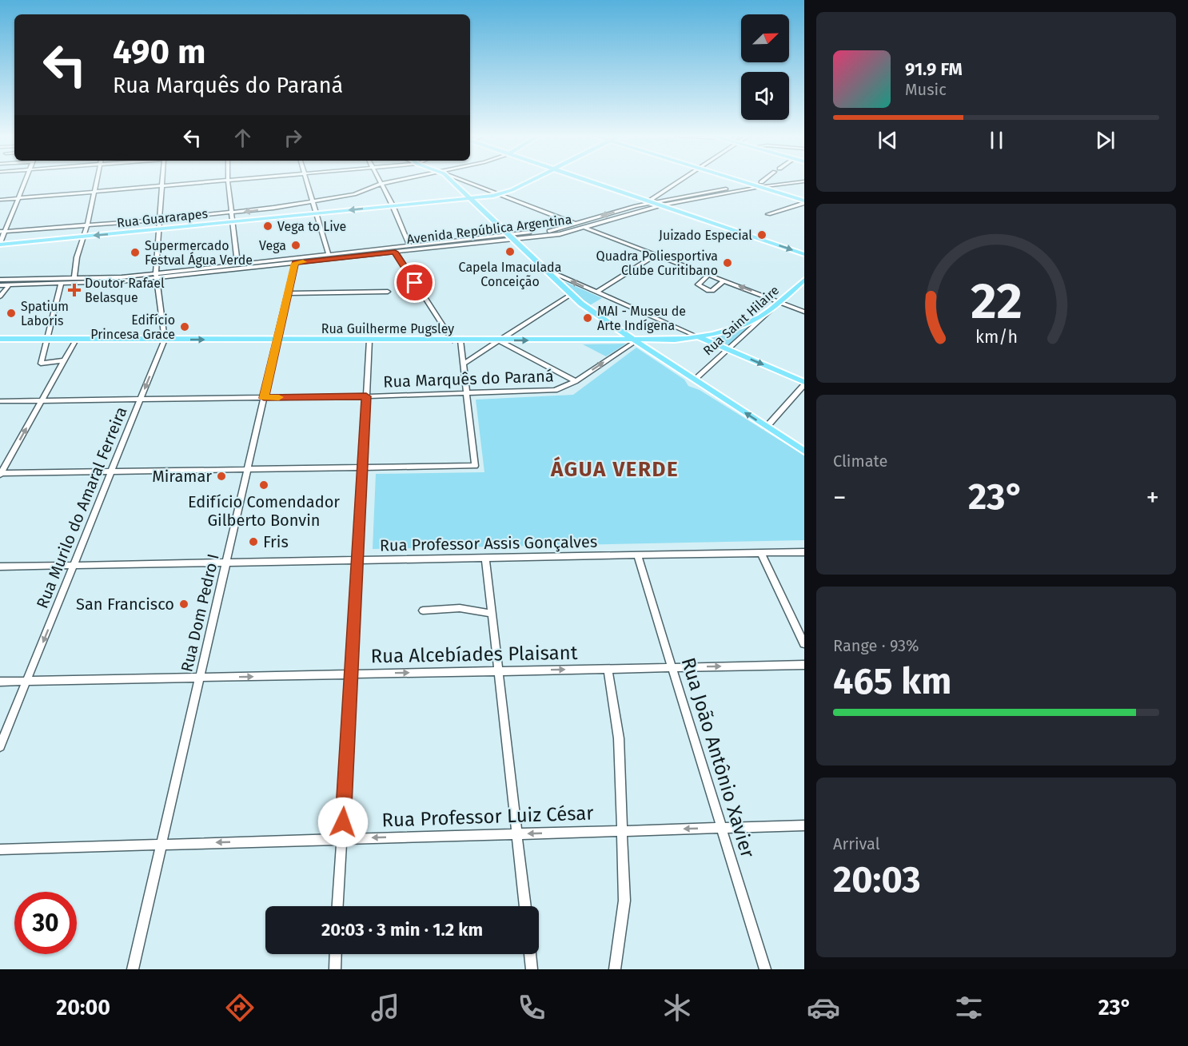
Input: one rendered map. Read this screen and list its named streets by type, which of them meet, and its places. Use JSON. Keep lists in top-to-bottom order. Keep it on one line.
{"streets":{"main road":["Rua Guararapes","Rua Saint Hilaire","Rua Guilherme Pugsley"],"street":["Avenida República Argentina","Rua Marquês do Paraná","Rua Murilo do Amaral Ferreira","Rua Professor Assis Gonçalves","Rua Dom Pedro I","Rua Alcebíades Plaisant","Rua João Antônio Xavier","Rua Professor Luiz César"]},"crossings":[["Rua Guararapes","Rua Murilo do Amaral Ferreira"],["Avenida República Argentina","Rua Murilo do Amaral Ferreira"],["Avenida República Argentina","Rua Dom Pedro I"],["Rua Saint Hilaire","Rua Guilherme Pugsley"],["Rua Guilherme Pugsley","Rua Marquês do Paraná"],["Rua Guilherme Pugsley","Rua Murilo do Amaral Ferreira"],["Rua Guilherme Pugsley","Rua Dom Pedro I"],["Rua Marquês do Paraná","Rua Murilo do Amaral Ferreira"],["Rua Marquês do Paraná","Rua Dom Pedro I"],["Rua Murilo do Amaral Ferreira","Rua Professor Assis Gonçalves"],["Rua Murilo do Amaral Ferreira","Rua Alcebíades Plaisant"],["Rua Professor Assis Gonçalves","Rua Dom Pedro I"],["Rua Professor Assis Gonçalves","Rua João Antônio Xavier"],["Rua Dom Pedro I","Rua Alcebíades Plaisant"],["Rua Dom Pedro I","Rua Professor Luiz César"],["Rua Alcebíades Plaisant","Rua João Antônio Xavier"],["Rua João Antônio Xavier","Rua Professor Luiz César"]],"one_way":["Rua Alcebíades Plaisant","Rua Professor Luiz César"],"districts":["ÁGUA VERDE"],"places":{"other":["Vega to Live","Juizado Especial","Vega","Capela Imaculada Conceição","Supermercado Festval Água Verde","Quadra Poliesportiva Clube Curitibano","Spatium Laboris","MAI - Museu de Arte Indígena","Edifício Princesa Grace","Miramar","Edifício Comendador Gilberto Bonvin","Fris","San Francisco"],"health":["Doutor Rafael Belasque"]},"north":"top right","page":{"turn":["490 m","Rua Marquês do Paraná"],"song":["91.9 FM","Music"],"tile":["Climate",["Range · 93%","465 km"],["Arrival","20:03"]],"heat":["−","23°","+"],"limit":"30","trip":"20:03 · 3 min · 1.2 km","tabs":["20:00","23°"],"gauge":["22","km/h"]}}
